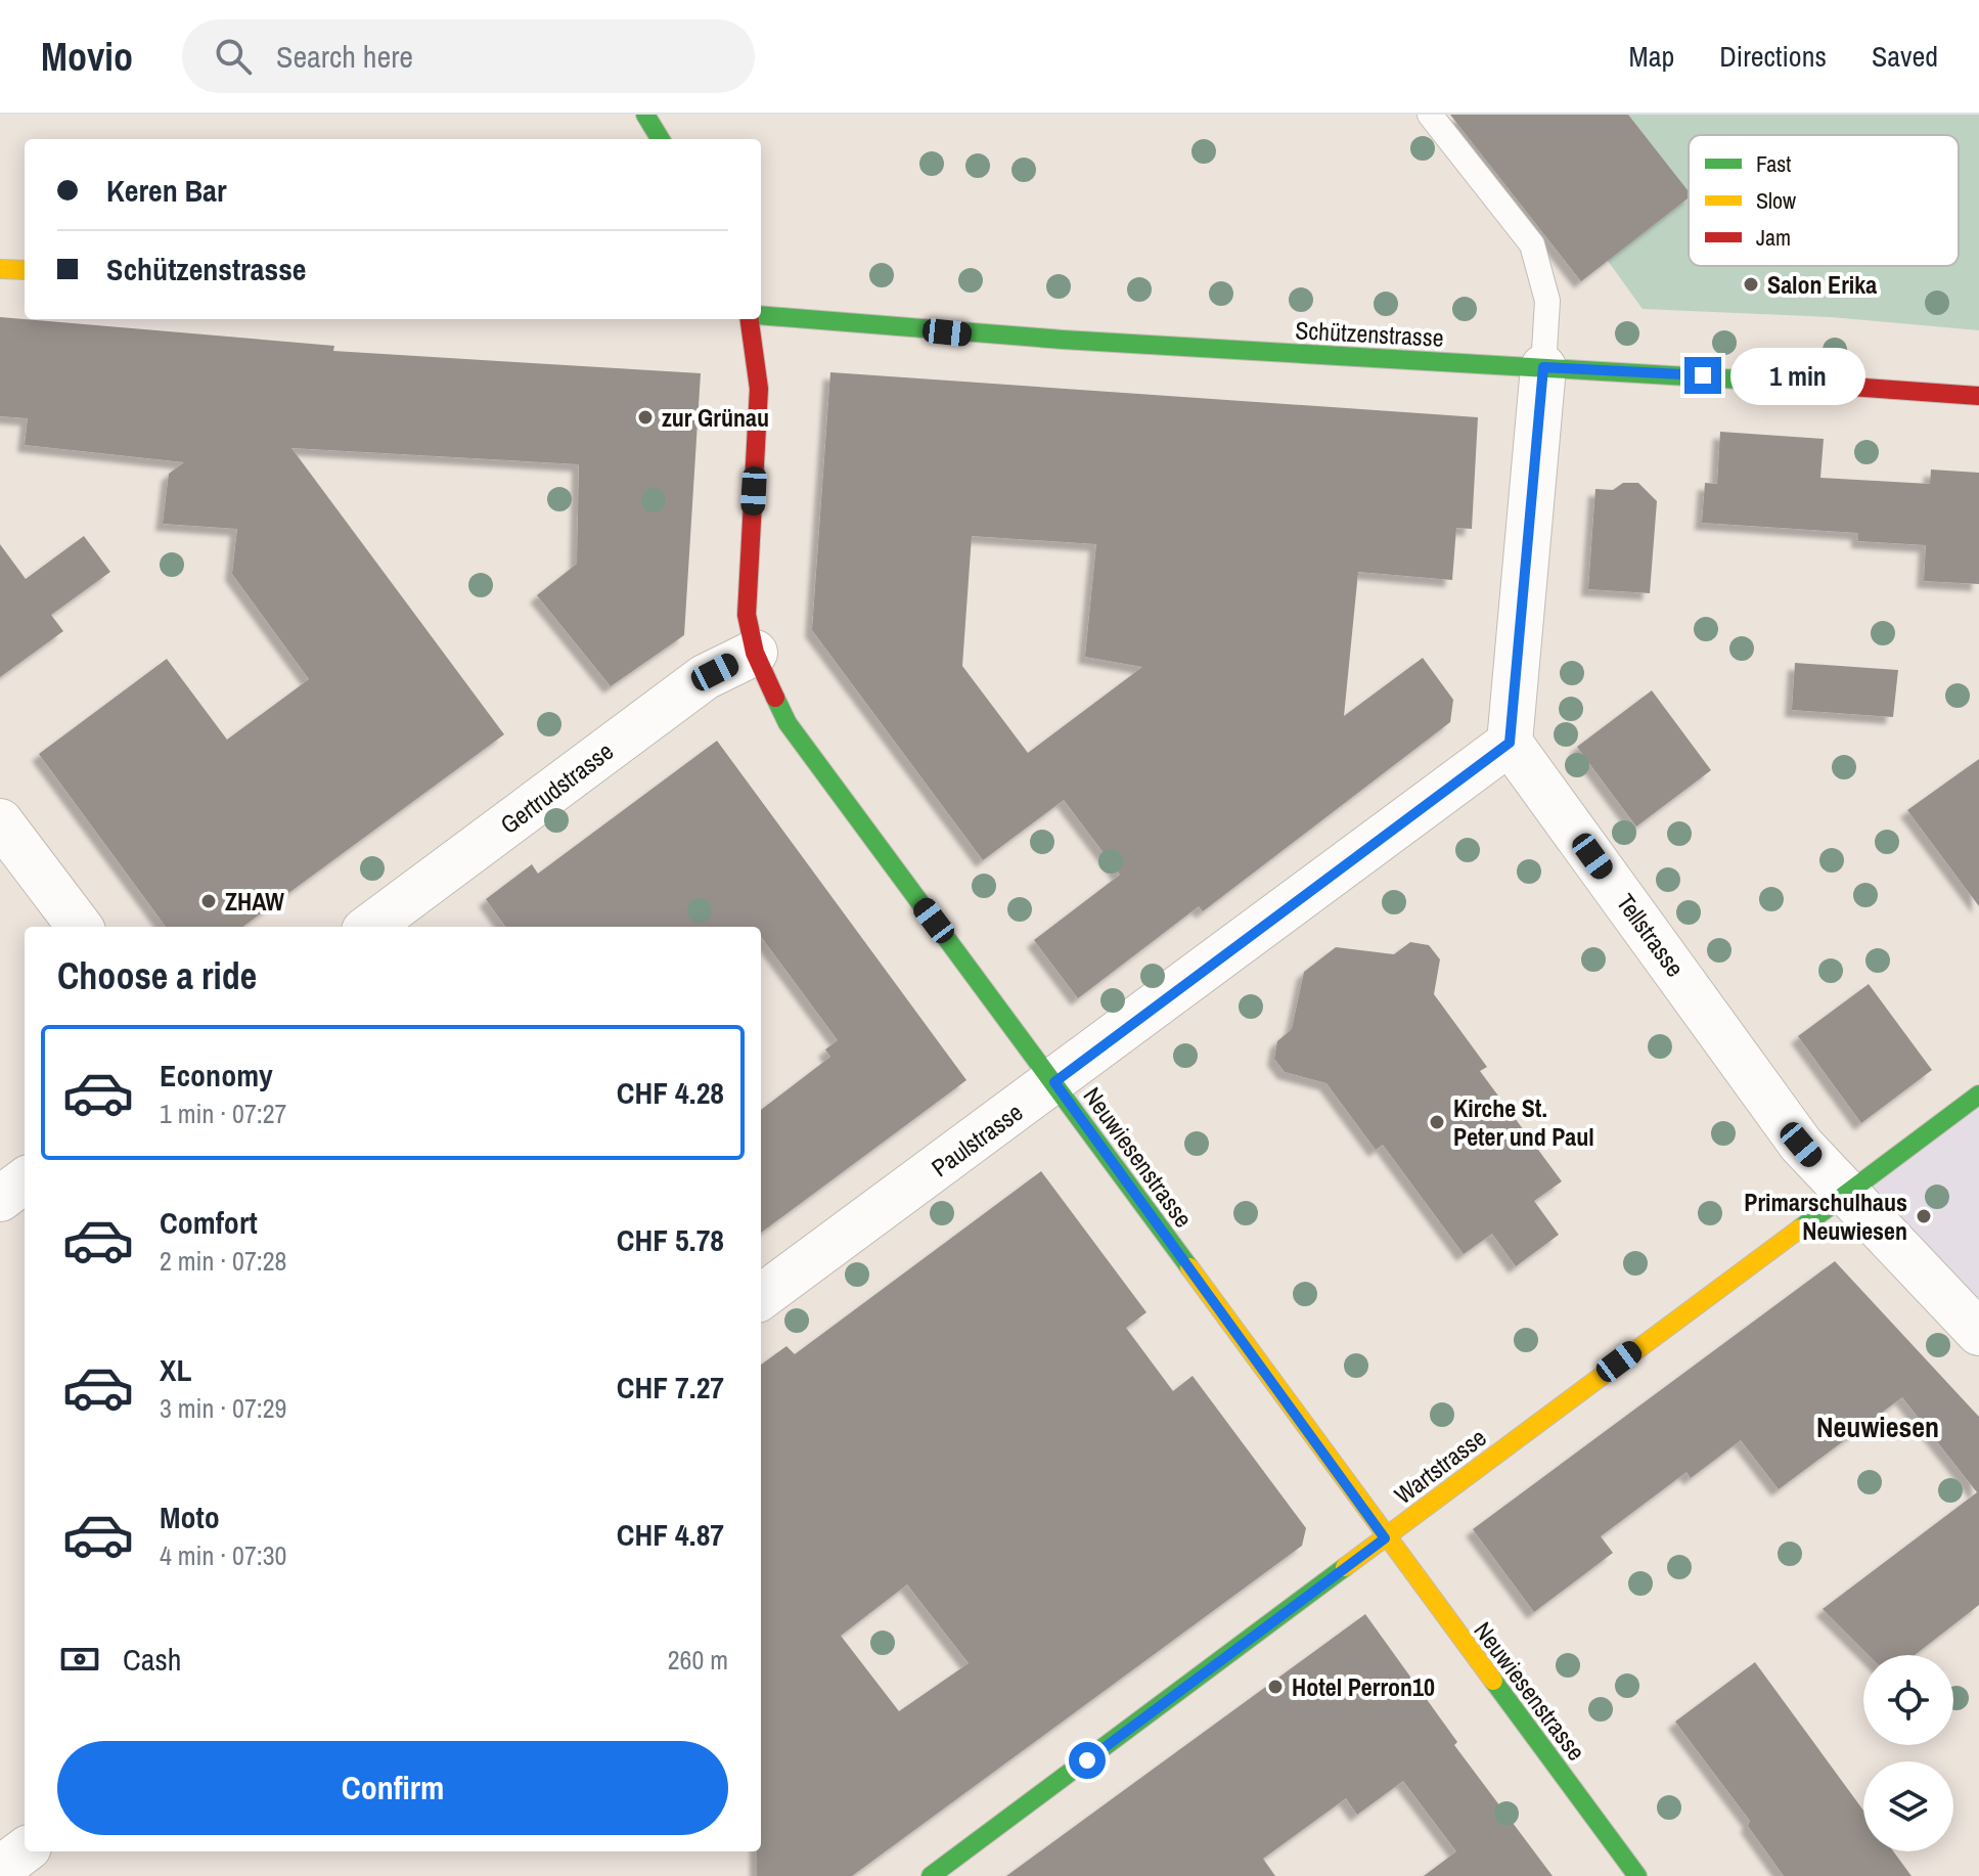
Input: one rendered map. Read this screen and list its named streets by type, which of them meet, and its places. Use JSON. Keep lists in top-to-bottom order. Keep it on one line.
{"streets":{"street":["Schützenstrasse","Gertrudstrasse","Tellstrasse","Paulstrasse","Neuwiesenstrasse","Wartstrasse"]},"crossings":[["Gertrudstrasse","Neuwiesenstrasse"],["Tellstrasse","Paulstrasse"],["Tellstrasse","Wartstrasse"],["Paulstrasse","Neuwiesenstrasse"],["Neuwiesenstrasse","Wartstrasse"]],"districts":["Neuwiesen"],"places":["Salon Erika","zur Grünau","ZHAW","Kirche St. Peter und Paul","Primarschulhaus Neuwiesen","Hotel Perron10"],"legend":["Fast","Slow","Jam"],"page":{"header":"Movio","search":"Search here","nav":["Map","Directions","Saved"],"banner":["Keren Bar","Schützenstrasse"],"bubble":"1 min","heading":"Choose a ride","list":[{"name":"Economy","note":"1 min · 07:27","value":"CHF 4.28"},{"name":"Comfort","note":"2 min · 07:28","value":"CHF 5.78"},{"name":"XL","note":"3 min · 07:29","value":"CHF 7.27"},{"name":"Moto","note":"4 min · 07:30","value":"CHF 4.87"}],"pay":["Cash","260 m"],"buttons":"Confirm"}}
